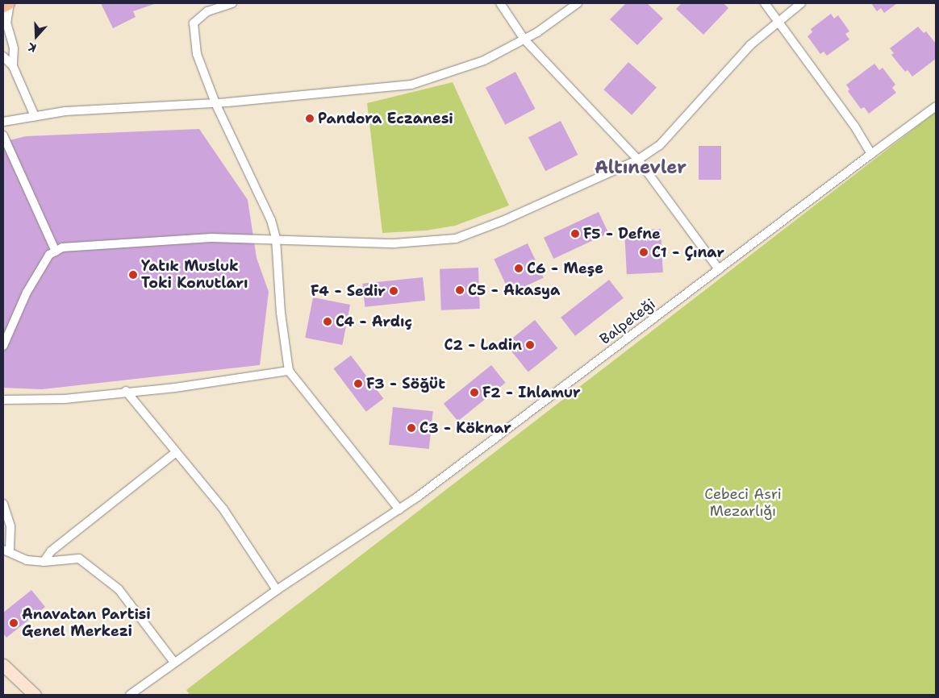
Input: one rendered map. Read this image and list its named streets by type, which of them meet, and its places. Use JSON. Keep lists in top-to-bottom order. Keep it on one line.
{"streets":{"street":["Balpeteği"]},"districts":["Altınevler"],"parks":["Cebeci Asri Mezarlığı"],"places":["Pandora Eczanesi","F5 - Defne","C1 - Çınar","C6 - Meşe","Yatık Musluk Toki Konutları","C5 - Akasya","F4 - Sedir","C4 - Ardıç","C2 - Ladin","F3 - Söğüt","F2 - Ihlamur","C3 - Köknar","Anavatan Partisi Genel Merkezi"],"north":"bottom"}
